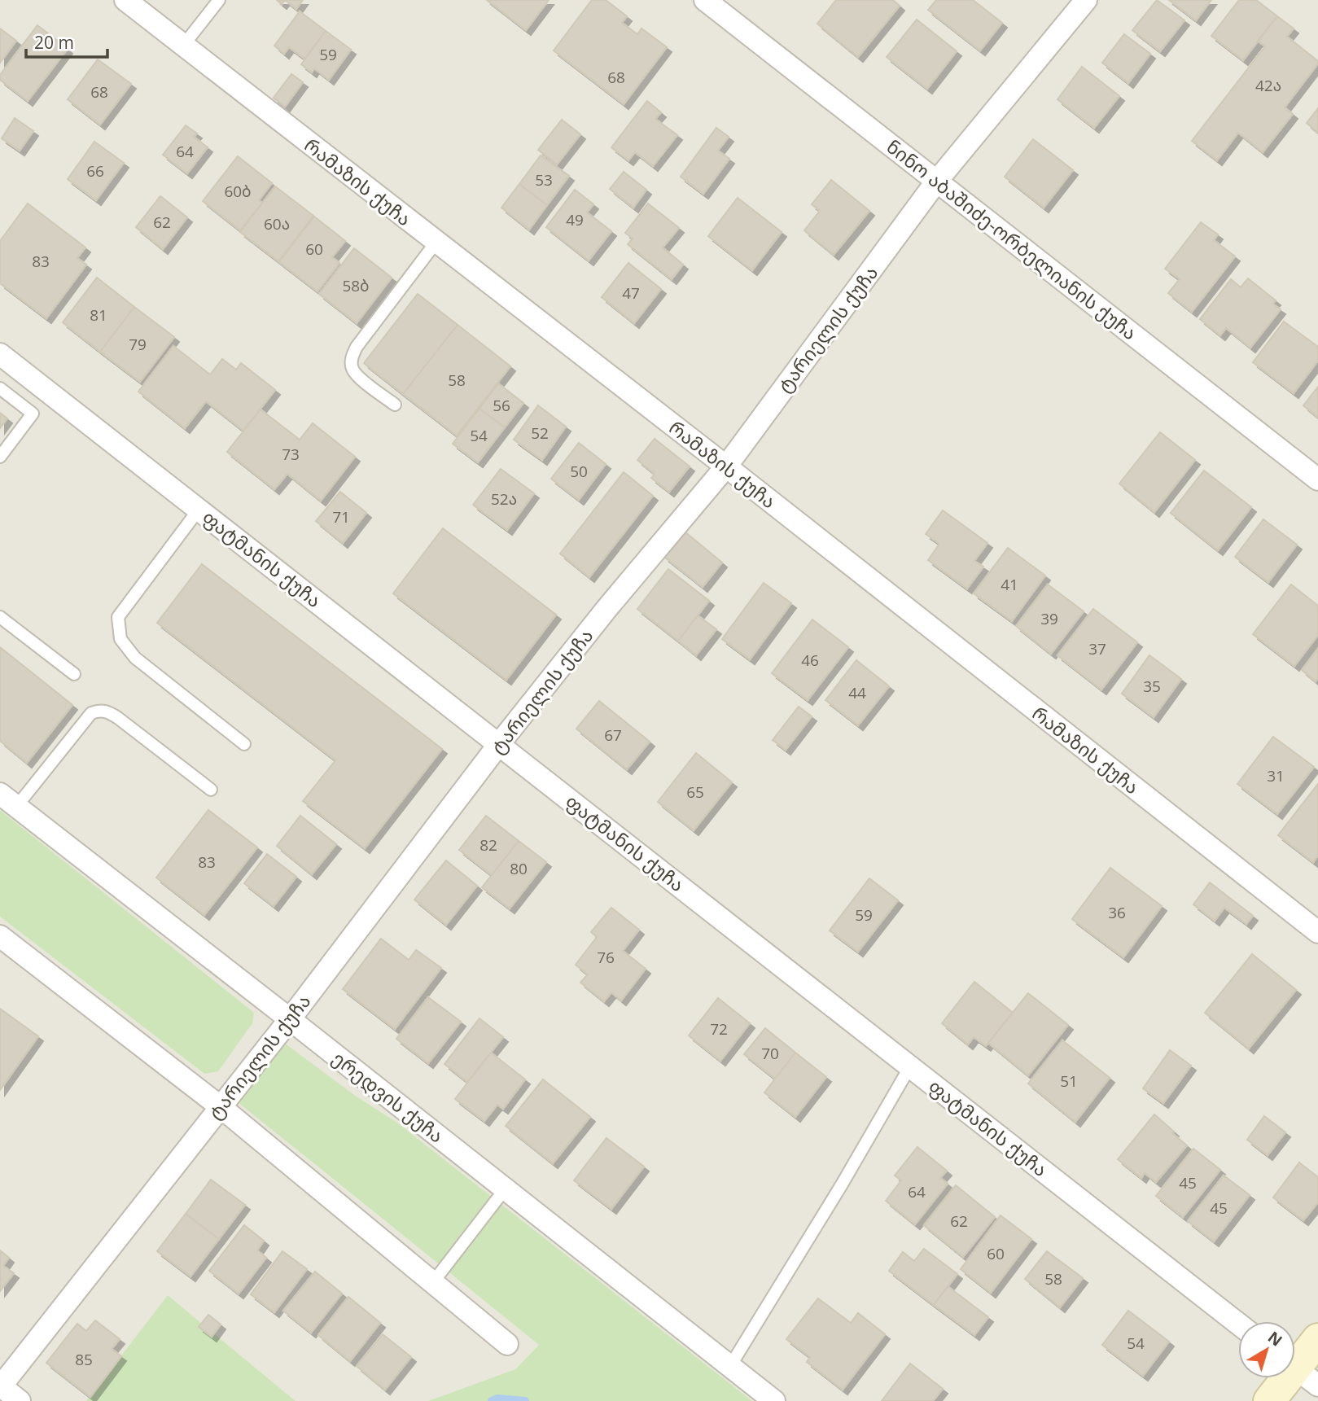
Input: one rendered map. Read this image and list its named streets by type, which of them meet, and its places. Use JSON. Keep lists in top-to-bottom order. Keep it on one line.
{"streets":{"street":["რამაზის ქუჩა","ნინო აბაშიძე-ორბელიანის ქუჩა","ტარიელის ქუჩა","ფატმანის ქუჩა","ერედვის ქუჩა"]},"crossings":[["რამაზის ქუჩა","ტარიელის ქუჩა"],["ნინო აბაშიძე-ორბელიანის ქუჩა","ტარიელის ქუჩა"],["ტარიელის ქუჩა","ფატმანის ქუჩა"],["ტარიელის ქუჩა","ერედვის ქუჩა"]],"house_numbers":["59","68","42ა","68","64","66","53","60ბ","49","62","60ა","60","83","58ბ","47","81","79","58","56","52","54","73","50","52ა","71","41","39","37","46","35","44","67","31","65","82","83","80","36","59","76","72","70","51","45","64","45","62","60","58","54","85"],"scale_bar":"20 m","north":"top right"}
